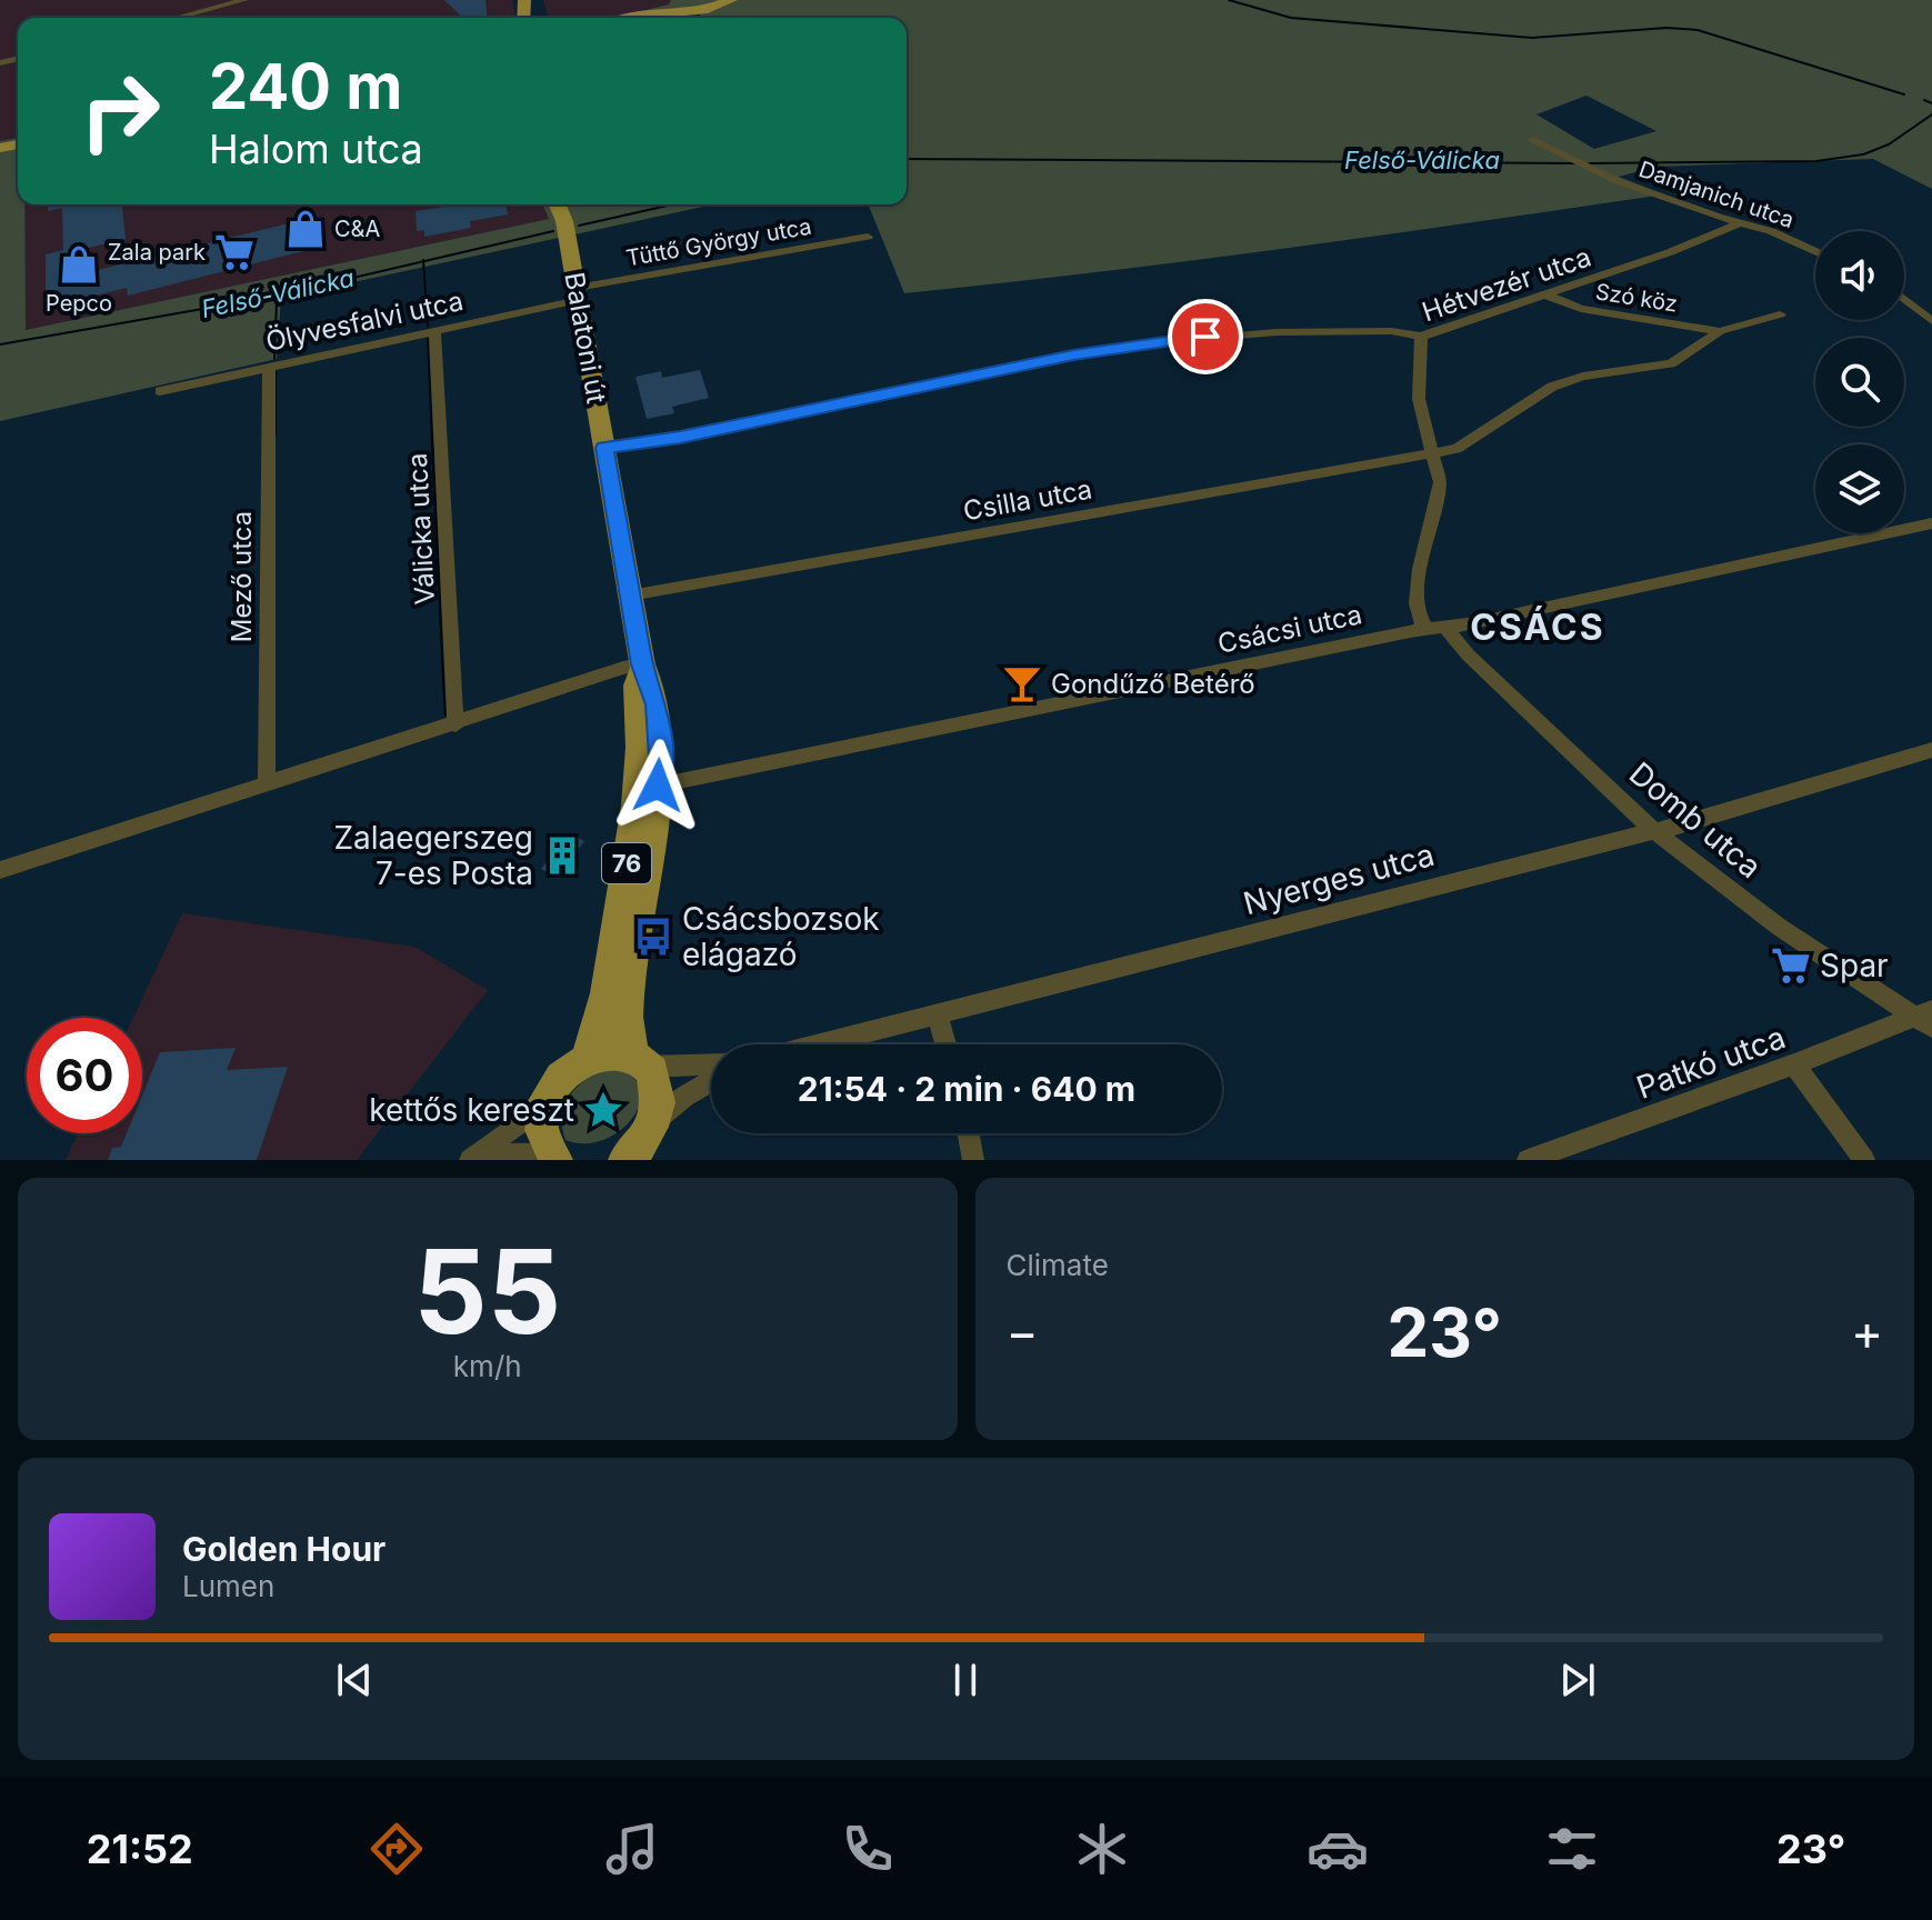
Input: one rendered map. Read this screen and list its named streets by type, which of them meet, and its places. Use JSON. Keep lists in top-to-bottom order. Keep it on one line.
{"streets":{"main road":["Balatoni út","76"],"street":["Damjanich utca","Tüttő György utca","Hétvezér utca","Szó köz","Ölyvesfalvi utca","Csilla utca","Válicka utca","Mező utca","Csácsi utca","Domb utca","Nyerges utca","Patkó utca"]},"crossings":[["Damjanich utca","Hétvezér utca"],["Tüttő György utca","Ölyvesfalvi utca"],["Tüttő György utca","Balatoni út"],["Hétvezér utca","Szó köz"],["Hétvezér utca","Csilla utca"],["Hétvezér utca","Csácsi utca"],["Hétvezér utca","Domb utca"],["Szó köz","Csilla utca"],["Ölyvesfalvi utca","Balatoni út"],["Ölyvesfalvi utca","Válicka utca"],["Ölyvesfalvi utca","Mező utca"],["Balatoni út","Csilla utca"],["Balatoni út","Csácsi utca"],["Balatoni út","76"],["Csácsi utca","Domb utca"],["Domb utca","Nyerges utca"],["Domb utca","Patkó utca"]],"districts":["CSÁCS"],"water":["Felső-Válicka"],"places":{"shop":["C&A","Pepco"],"supermarket":["Zala park","Spar"],"bar":["Gondűző Betérő"],"building":["Zalaegerszeg 7-es Posta"],"bus stop":["Csácsbozsok elágazó"],"place":["kettős kereszt"]},"page":{"turn":["240 m","Halom utca"],"limit":"60","trip":"21:54 · 2 min · 640 m","tile":[["55","km/h"],"Climate"],"heat":["−","23°","+"],"song":["Golden Hour","Lumen"],"tabs":["21:52","23°"]}}
